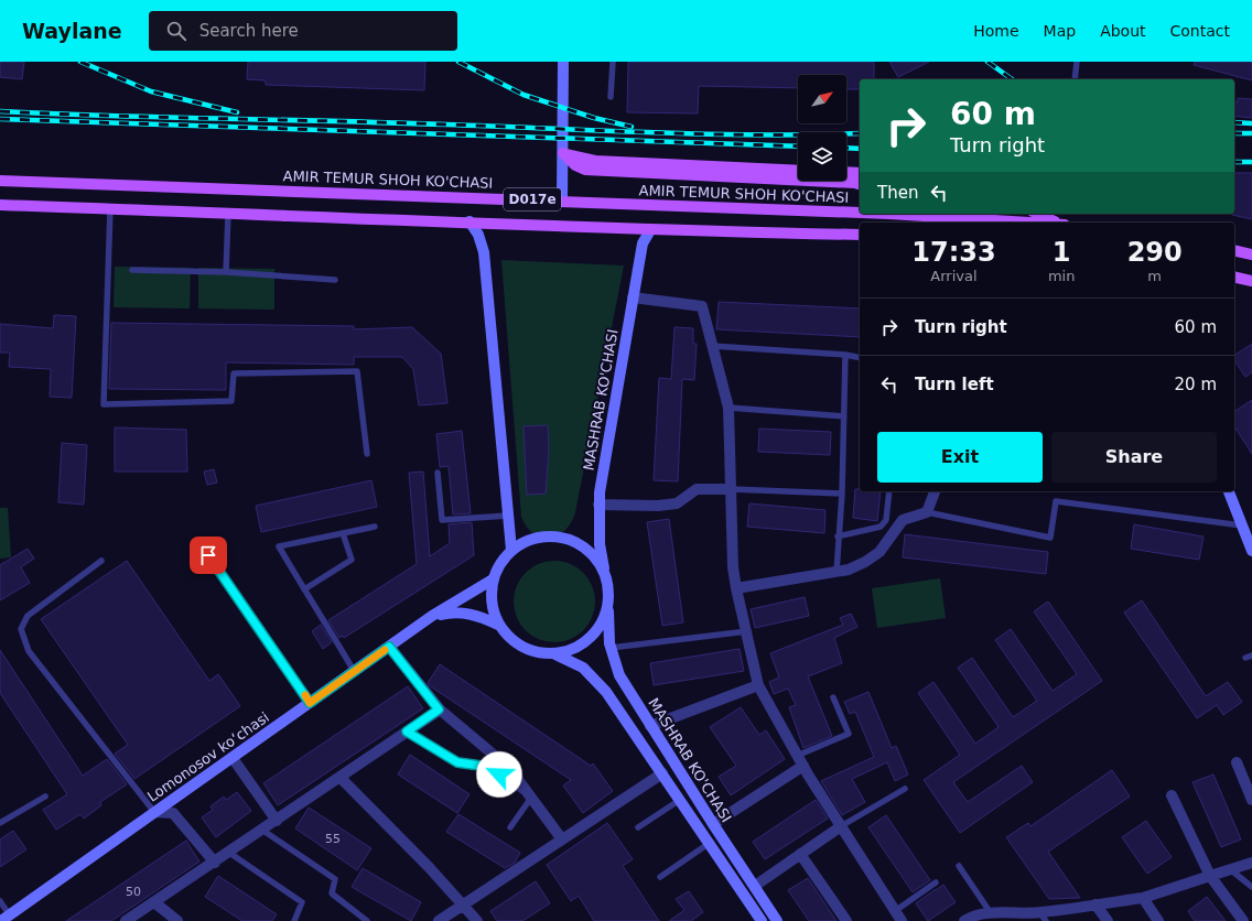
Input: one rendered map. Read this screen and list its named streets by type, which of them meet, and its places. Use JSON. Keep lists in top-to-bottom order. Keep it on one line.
{"streets":{"main road":["AMIR TEMUR SHOH KO'CHASI","D017e","MASHRAB KO'CHASI","Lomonosov koʻchasi"]},"crossings":[["D017e","MASHRAB KO'CHASI"],["MASHRAB KO'CHASI","Lomonosov koʻchasi"]],"house_numbers":["55","50"],"north":"top right","page":{"header":"Waylane","search":"Search here","nav":["Home","Map","About","Contact"],"turn":["60 m","Turn right"],"then":"Then","eta":["17:33","Arrival","1","min","290","m"],"list":[{"name":"Turn right","value":"60 m"},{"name":"Turn left","value":"20 m"}],"buttons":["Exit","Share"]}}
